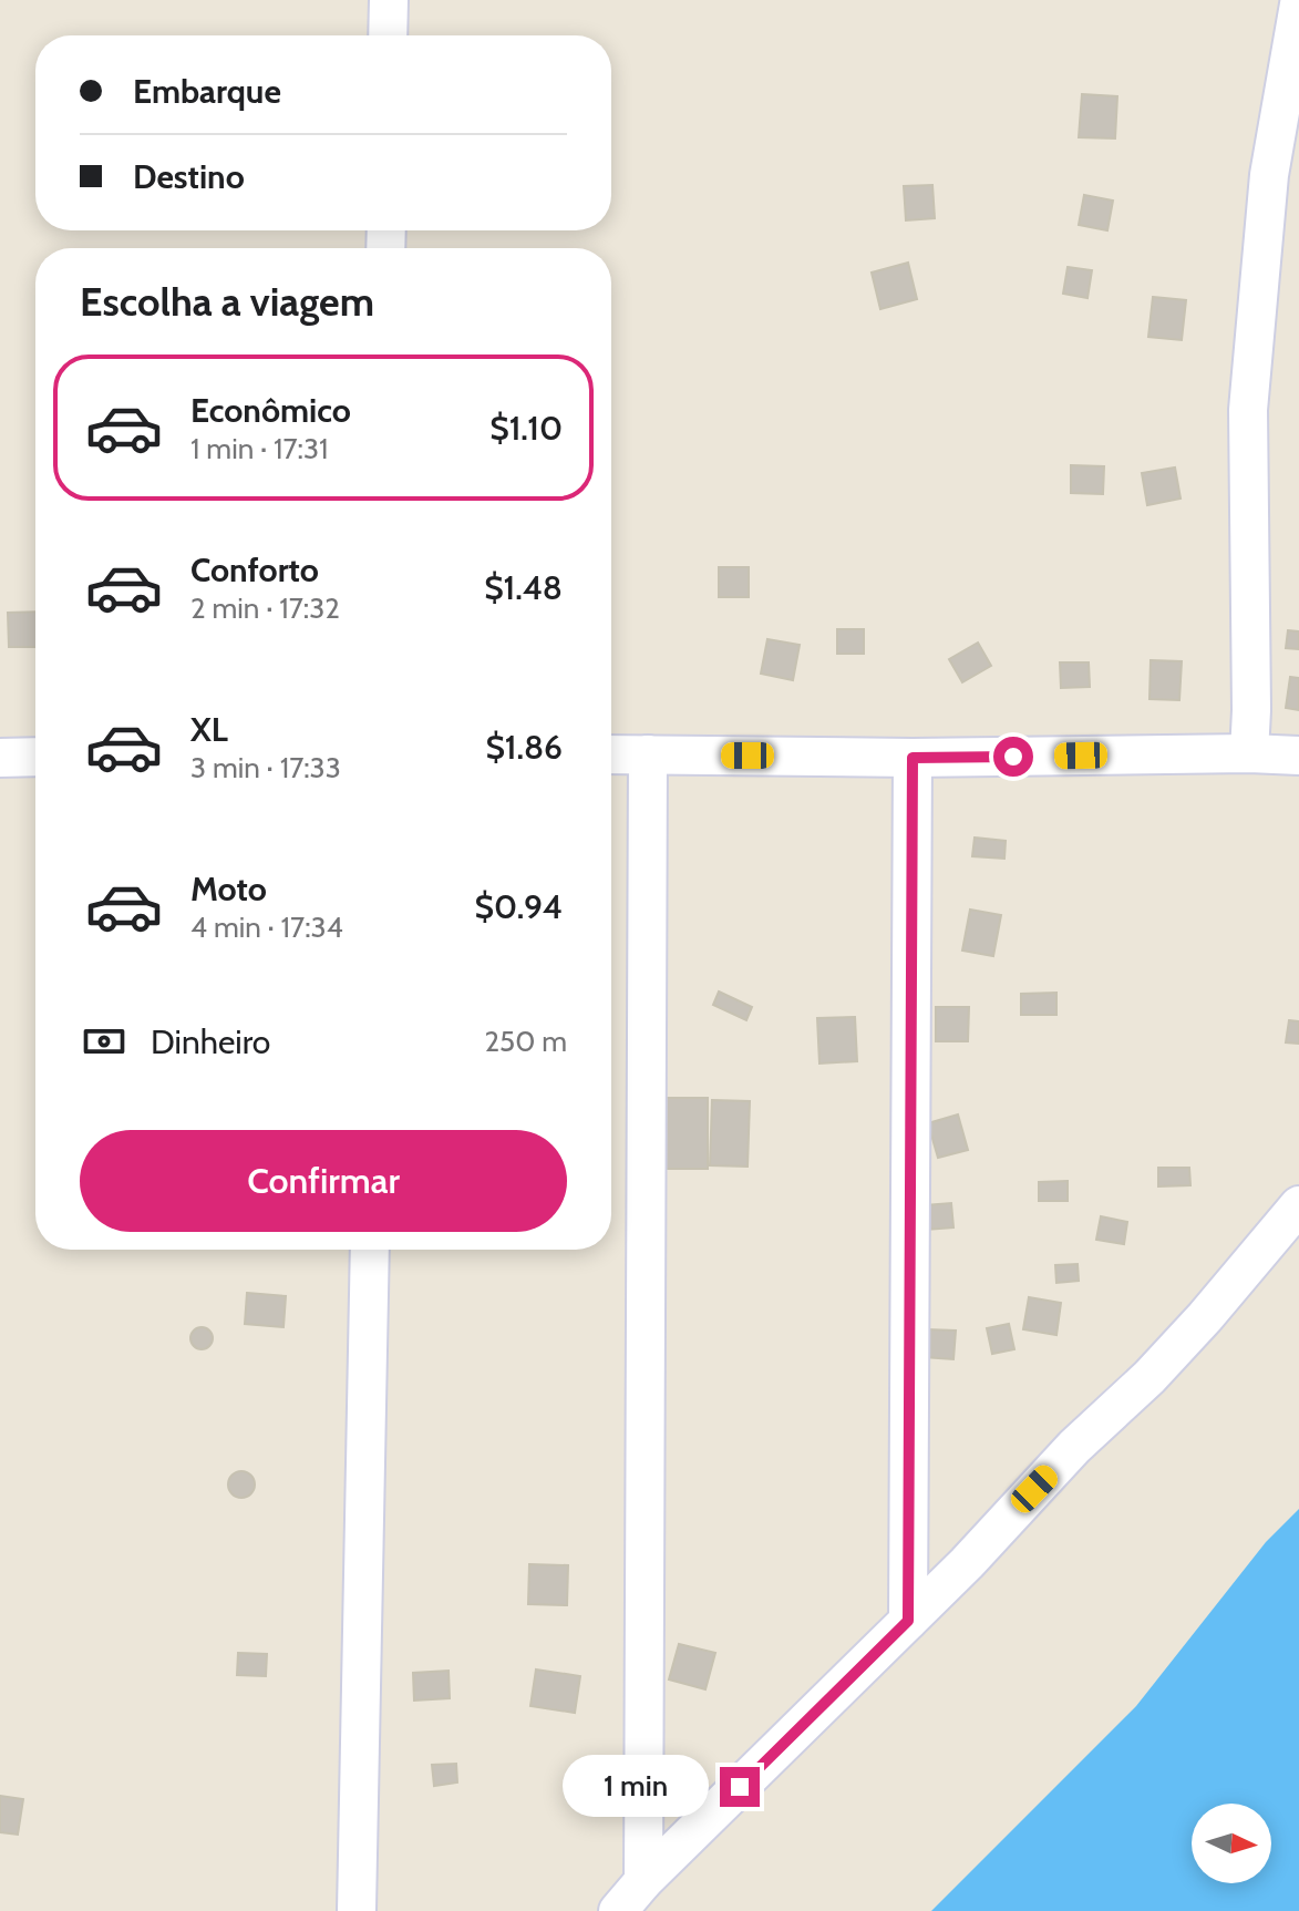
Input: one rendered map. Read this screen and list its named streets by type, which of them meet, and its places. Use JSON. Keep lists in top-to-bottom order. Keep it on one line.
{"north":"right","page":{"banner":["Embarque","Destino"],"heading":"Escolha a viagem","list":[{"name":"Econômico","note":"1 min · 17:31","value":"$1.10"},{"name":"Conforto","note":"2 min · 17:32","value":"$1.48"},{"name":"XL","note":"3 min · 17:33","value":"$1.86"},{"name":"Moto","note":"4 min · 17:34","value":"$0.94"}],"pay":["Dinheiro","250 m"],"buttons":"Confirmar","bubble":"1 min"}}
